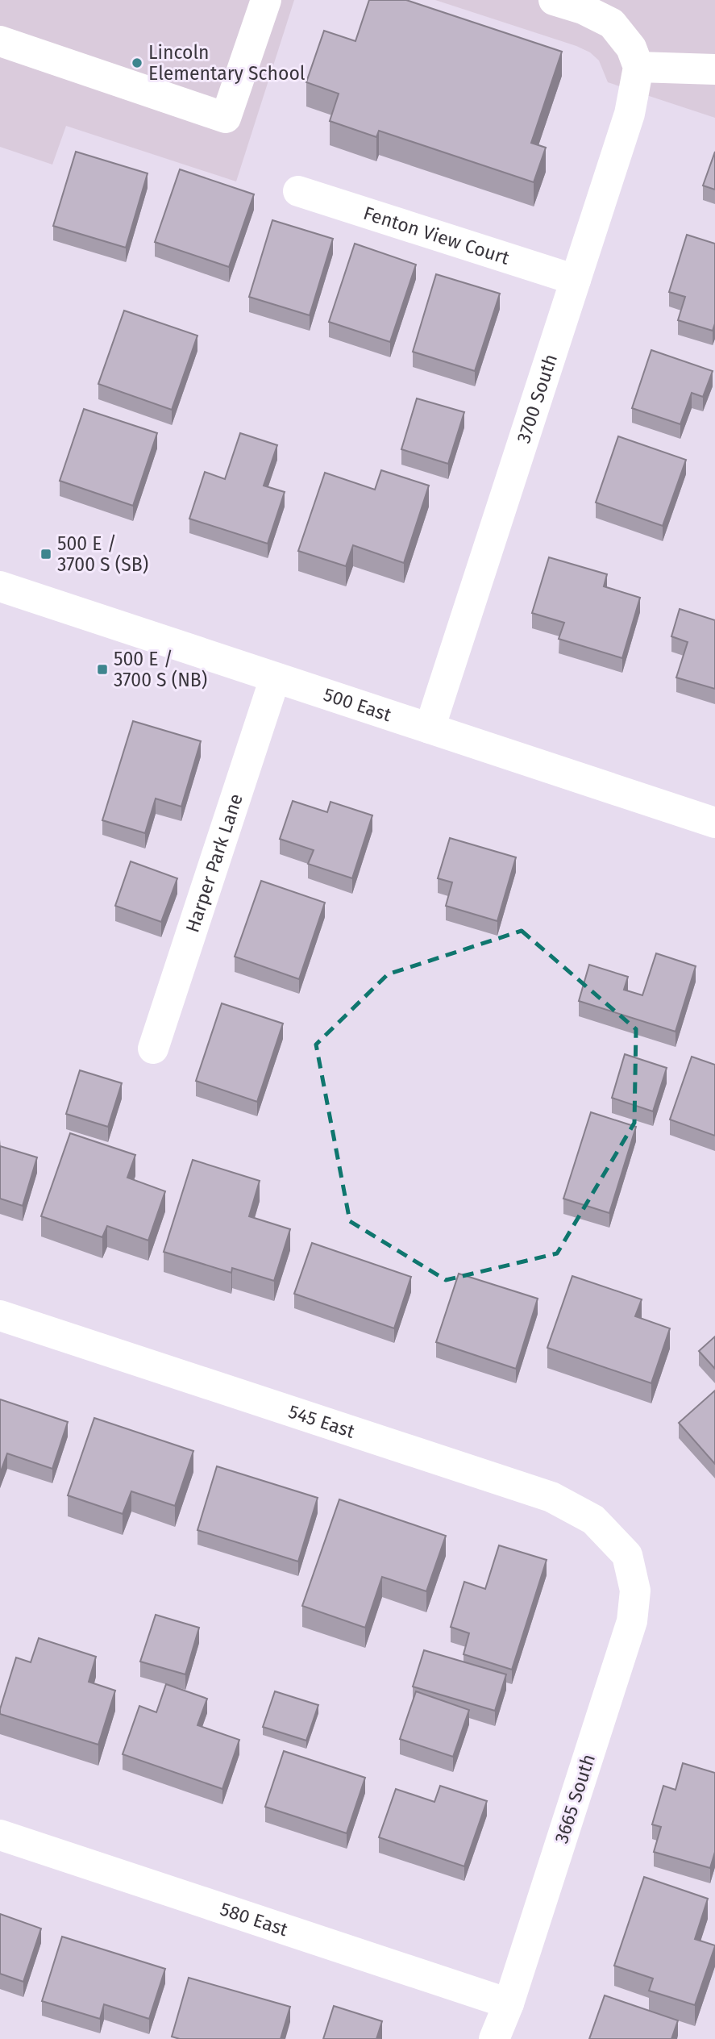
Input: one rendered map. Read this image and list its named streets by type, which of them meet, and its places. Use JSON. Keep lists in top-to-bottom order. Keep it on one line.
{"streets":{"street":["Fenton View Court","3700 South","500 East","Harper Park Lane","545 East","3665 South","580 East"]},"crossings":[["Fenton View Court","3700 South"],["3700 South","500 East"],["500 East","Harper Park Lane"],["545 East","3665 South"],["3665 South","580 East"]],"places":{"other":["Lincoln Elementary School"],"transit":["500 E / 3700 S (SB)","500 E / 3700 S (NB)"]}}
